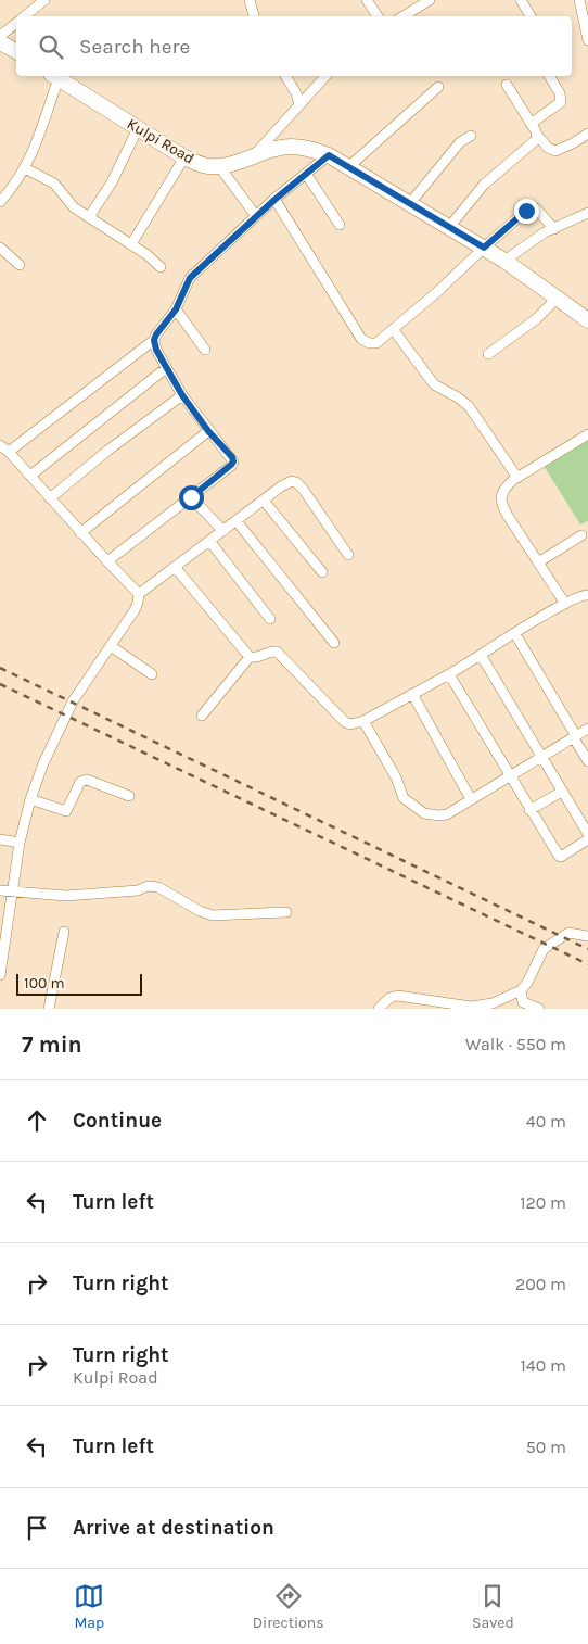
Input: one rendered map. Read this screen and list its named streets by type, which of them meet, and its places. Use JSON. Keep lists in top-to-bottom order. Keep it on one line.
{"streets":{"main road":["Kulpi Road"]},"scale_bar":"100 m","page":{"search":"Search here","scale":"100 m","heading":["7 min","Walk · 550 m"],"list":[["Continue","40 m"],["Turn left","120 m"],["Turn right","200 m"],["Turn right","Kulpi Road","140 m"],["Turn left","50 m"],"Arrive at destination"],"nav":["Map","Directions","Saved"]}}
